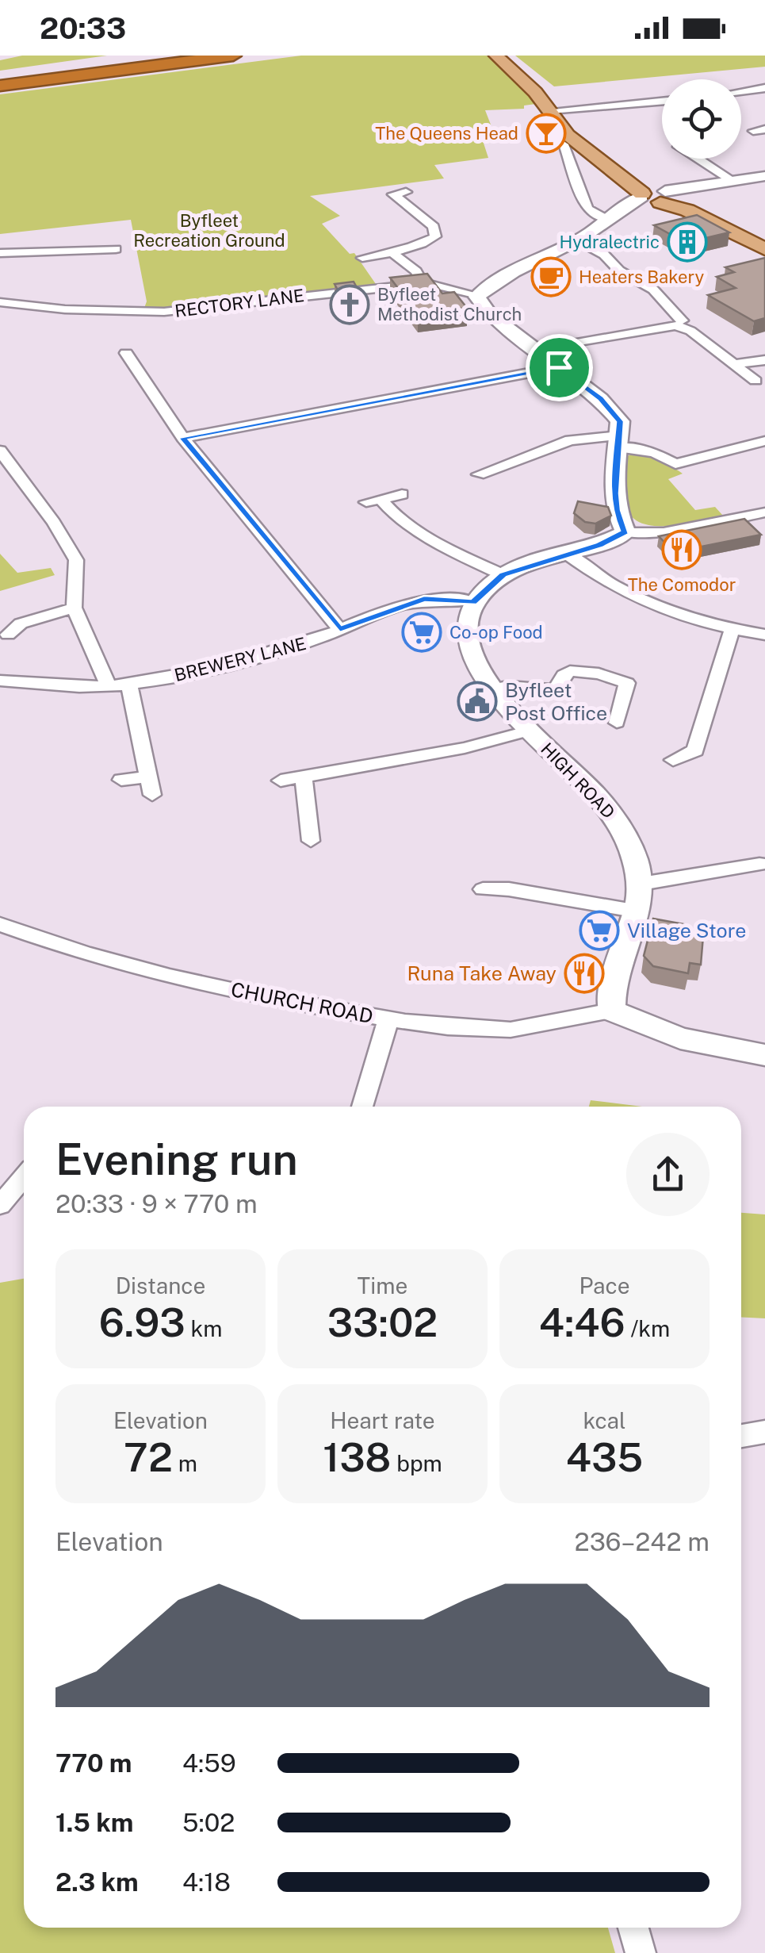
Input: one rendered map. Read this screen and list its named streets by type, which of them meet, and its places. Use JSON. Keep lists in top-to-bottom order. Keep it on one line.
{"streets":{"street":["RECTORY LANE","BREWERY LANE","HIGH ROAD","CHURCH ROAD"]},"crossings":[["BREWERY LANE","HIGH ROAD"],["HIGH ROAD","CHURCH ROAD"]],"parks":["Byfleet Recreation Ground"],"places":{"bar":["The Queens Head"],"building":["Hydralectric"],"cafe":["Heaters Bakery"],"church":["Byfleet Methodist Church"],"restaurant":["The Comodor","Runa Take Away"],"supermarket":["Co-op Food","Village Store"],"public building":["Byfleet Post Office"]},"page":{"status":"20:33","heading":["Evening run","20:33 · 9 × 770 m"],"stats":[["Distance","6.93 km"],["Time","33:02"],["Pace","4:46 /km"],["Elevation","72 m"],["Heart rate","138 bpm"],["kcal","435"]],"chart":["Elevation","236–242 m"],"list":[{"name":"770 m","note":"4:59"},{"name":"1.5 km","note":"5:02"},{"name":"2.3 km","note":"4:18"}]}}
